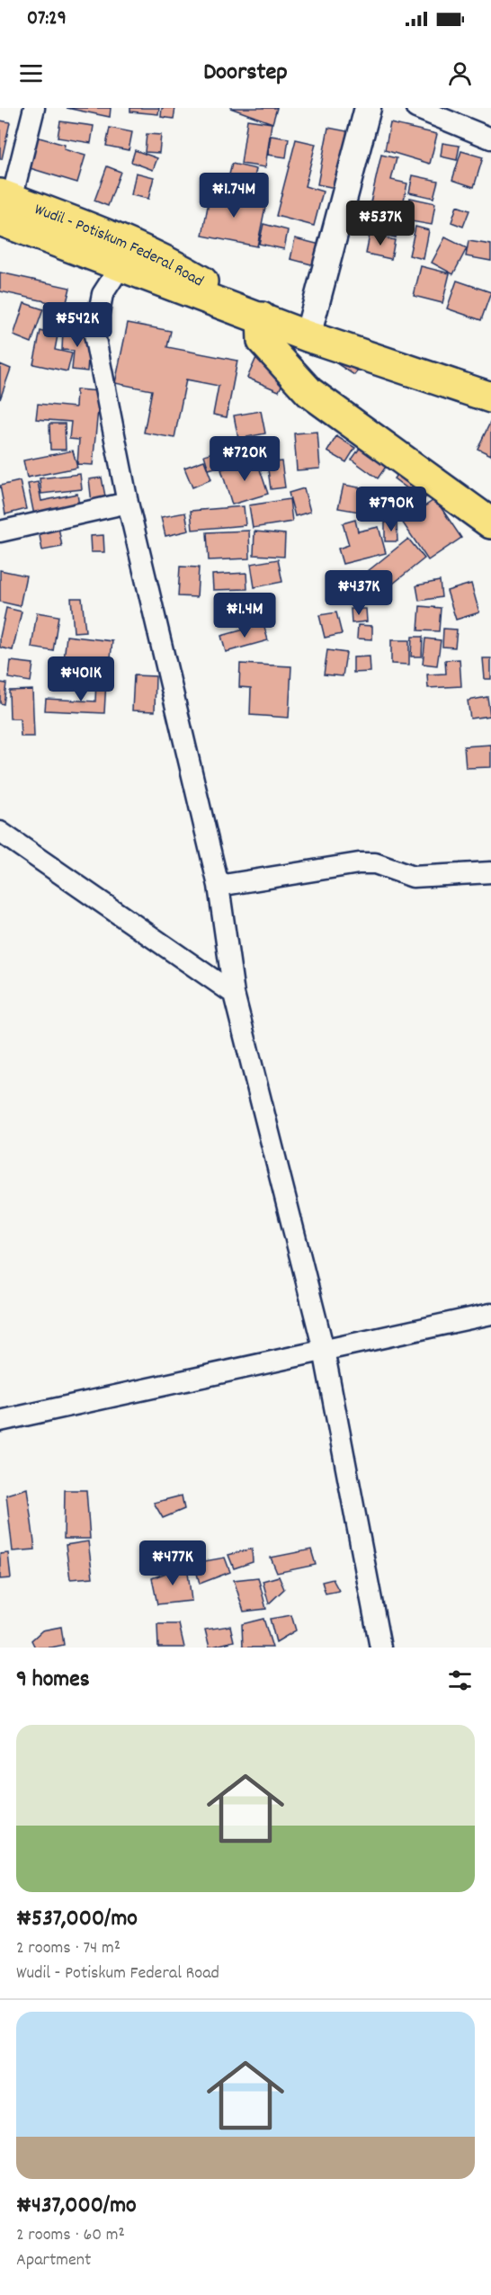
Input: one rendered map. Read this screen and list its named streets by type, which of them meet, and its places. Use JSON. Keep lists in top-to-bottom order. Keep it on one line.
{"streets":{"main road":["Wudil - Potiskum Federal Road"]},"page":{"status":"07:29","header":"Doorstep","price":["₦1.74M","₦537K","₦542K","₦720K","₦790K","₦437K","₦1.4M","₦401K","₦477K"],"heading":"9 homes","list":[{"name":"₦537,000/mo","note":"2 rooms · 74 m² · Wudil - Potiskum Federal Road"},{"name":"₦437,000/mo","note":"2 rooms · 60 m² · Apartment"}]}}
